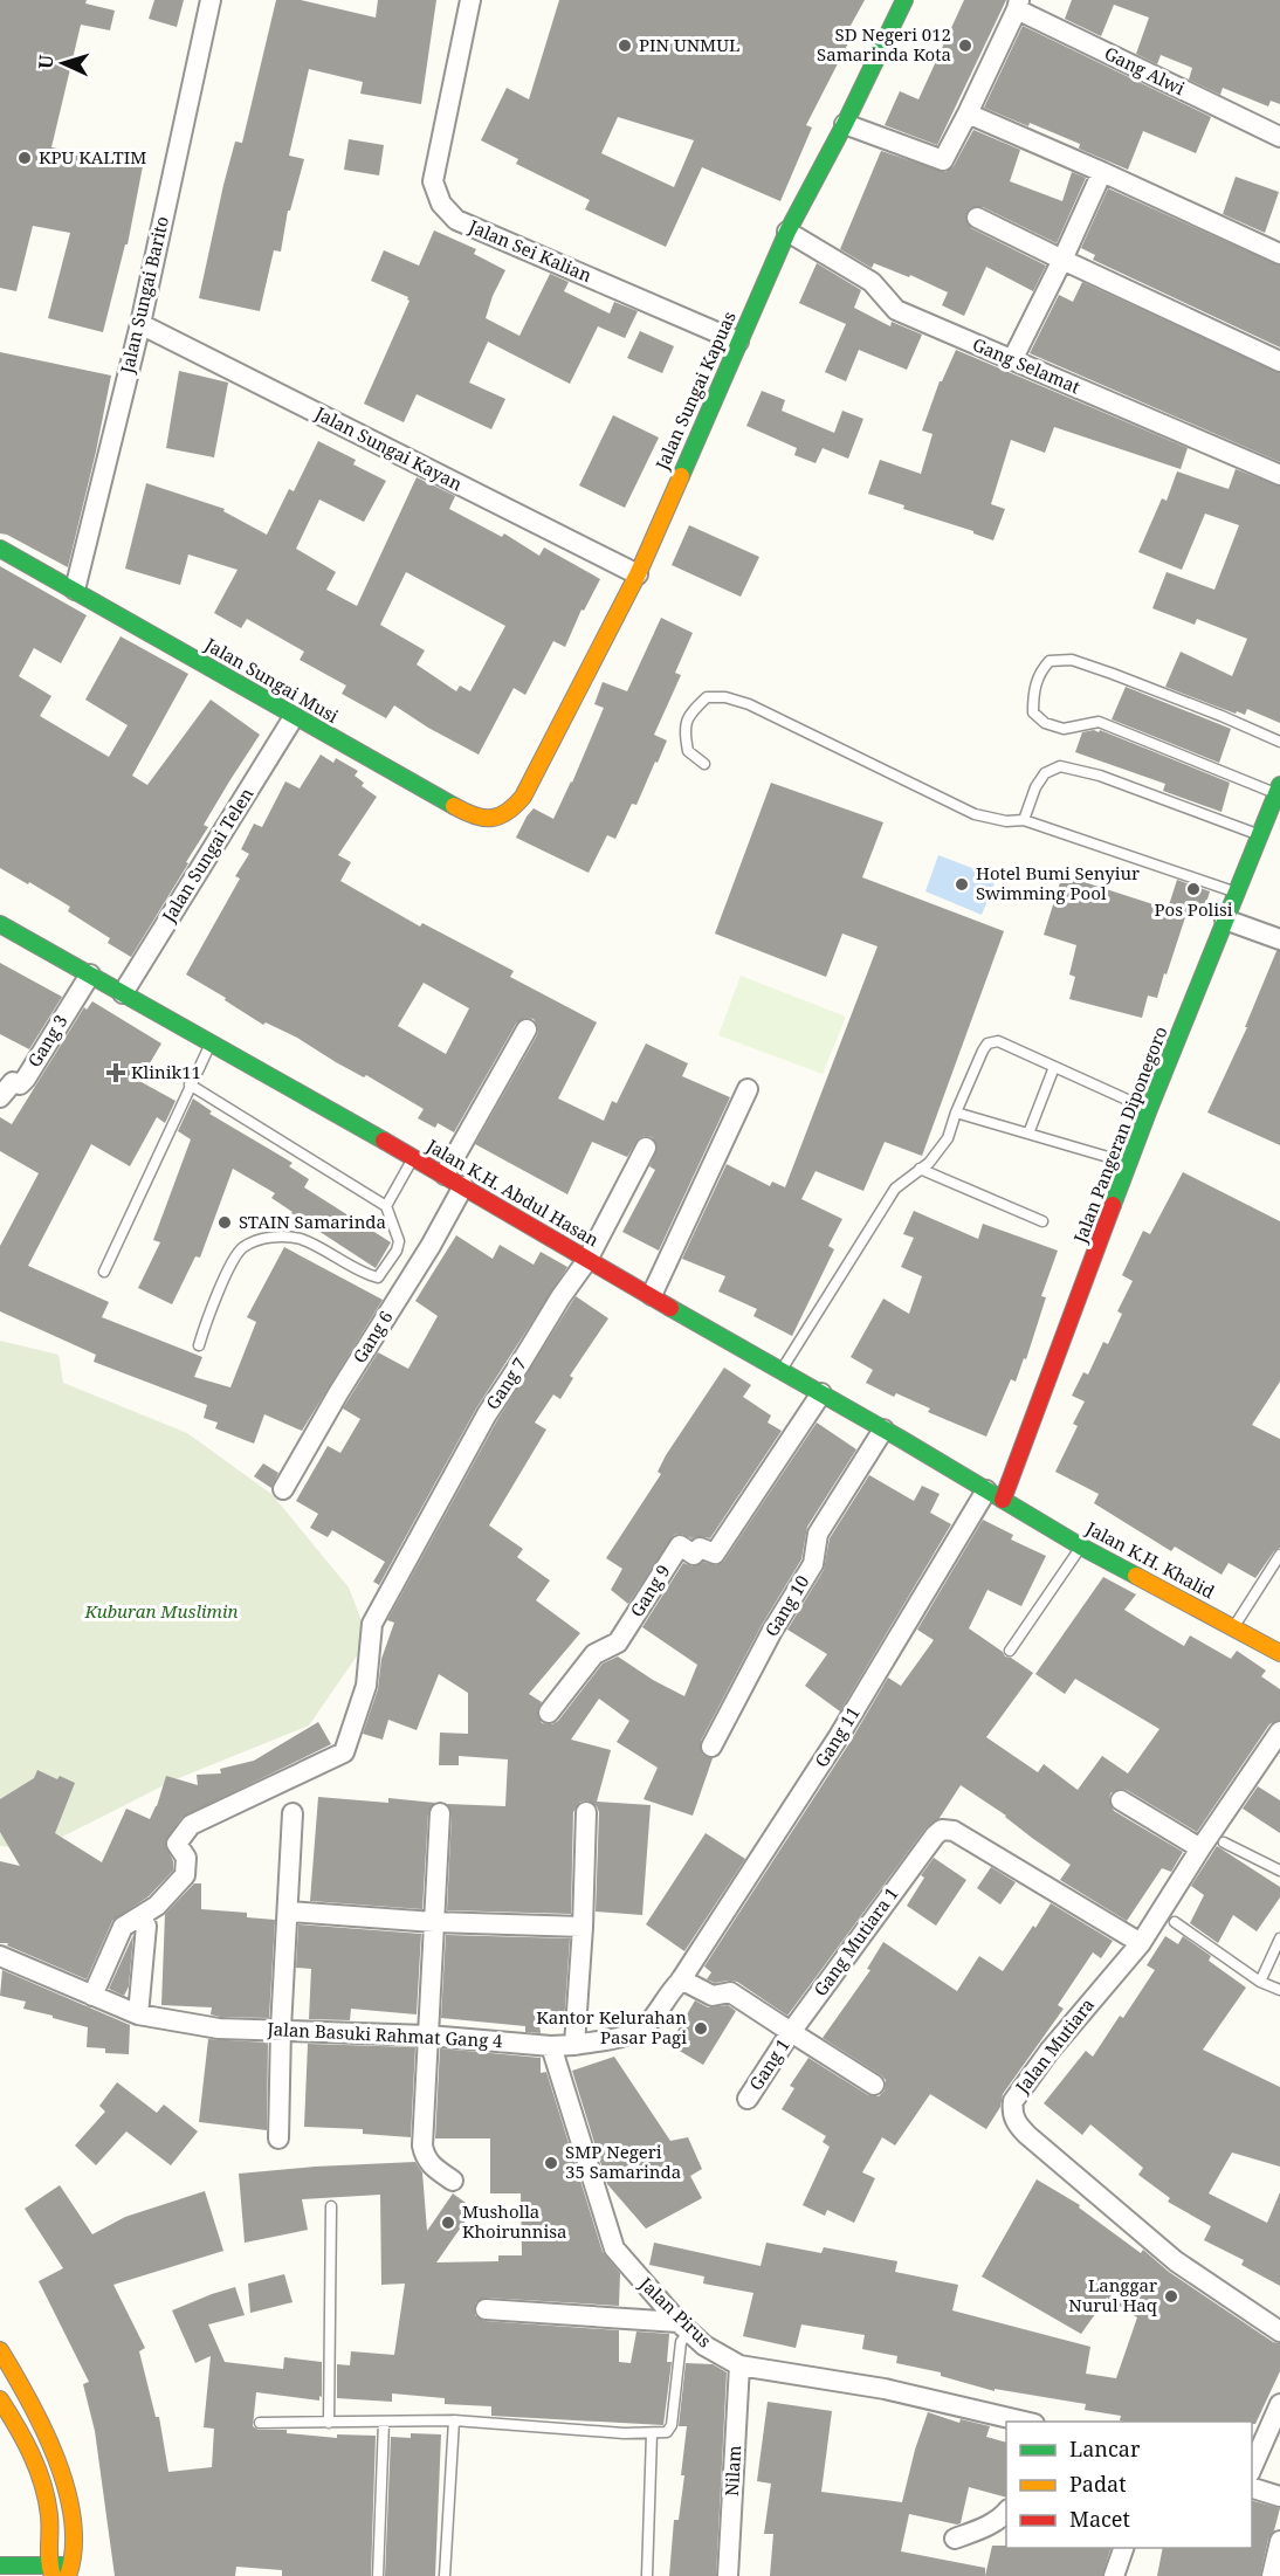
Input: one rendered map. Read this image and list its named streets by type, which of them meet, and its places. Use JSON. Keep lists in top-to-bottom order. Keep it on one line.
{"streets":{"street":["Gang Alwi","Jalan Sei Kalian","Jalan Sungai Barito","Gang Selamat","Jalan Sungai Kapuas","Jalan Sungai Kayan","Jalan Sungai Musi","Jalan Sungai Telen","Gang 3","Jalan Pangeran Diponegoro","Jalan K.H. Abdul Hasan","Gang 6","Gang 7","Jalan K.H. Khalid","Gang 9","Gang 10","Gang 11","Gang Mutiara 1","Jalan Basuki Rahmat Gang 4","Jalan Mutiara","Gang 1","Jalan Pirus","Nilam"]},"crossings":[["Jalan Sei Kalian","Jalan Sungai Kapuas"],["Jalan Sungai Barito","Jalan Sungai Kayan"],["Jalan Sungai Barito","Jalan Sungai Musi"],["Gang Selamat","Jalan Sungai Kapuas"],["Jalan Sungai Kapuas","Jalan Sungai Kayan"],["Jalan Sungai Kapuas","Jalan Sungai Musi"],["Jalan Sungai Musi","Jalan Sungai Telen"],["Jalan Sungai Telen","Jalan K.H. Abdul Hasan"],["Gang 3","Jalan K.H. Abdul Hasan"],["Jalan Pangeran Diponegoro","Jalan K.H. Abdul Hasan"],["Jalan Pangeran Diponegoro","Jalan K.H. Khalid"],["Jalan Pangeran Diponegoro","Gang 11"],["Jalan K.H. Abdul Hasan","Gang 6"],["Jalan K.H. Abdul Hasan","Gang 7"],["Jalan K.H. Abdul Hasan","Jalan K.H. Khalid"],["Jalan K.H. Abdul Hasan","Gang 9"],["Jalan K.H. Abdul Hasan","Gang 10"],["Jalan K.H. Abdul Hasan","Gang 11"],["Gang 7","Jalan Basuki Rahmat Gang 4"],["Jalan K.H. Khalid","Gang 11"],["Gang Mutiara 1","Jalan Mutiara"],["Gang Mutiara 1","Gang 1"],["Jalan Basuki Rahmat Gang 4","Jalan Pirus"],["Jalan Pirus","Nilam"]],"parks":["Kuburan Muslimin"],"places":{"other":["PIN UNMUL","SD Negeri 012 Samarinda Kota","KPU KALTIM","Hotel Bumi Senyiur Swimming Pool","Pos Polisi","STAIN Samarinda","Kantor Kelurahan Pasar Pagi","SMP Negeri 35 Samarinda","Musholla Khoirunnisa","Langgar Nurul Haq"],"health":["Klinik11"]},"legend":["Lancar","Padat","Macet"],"north":"left"}
